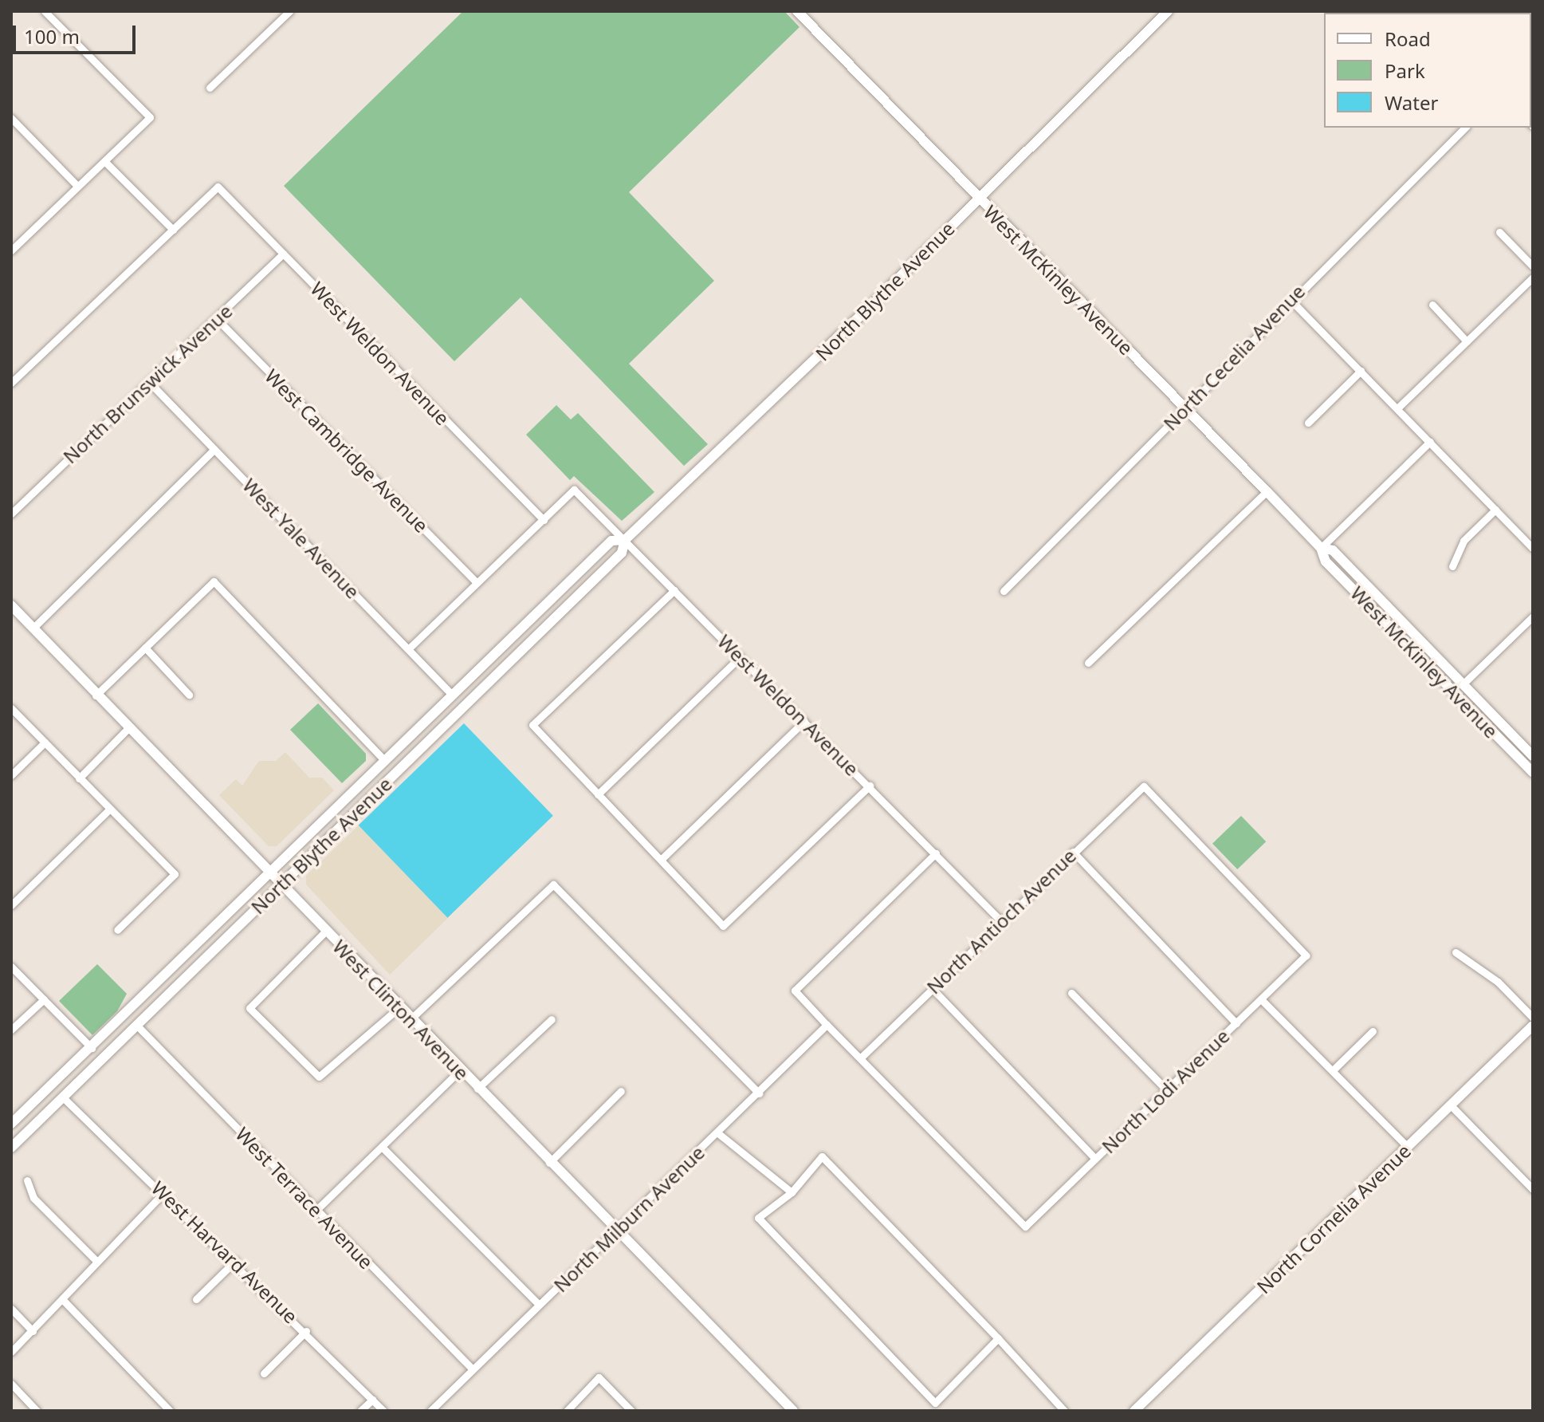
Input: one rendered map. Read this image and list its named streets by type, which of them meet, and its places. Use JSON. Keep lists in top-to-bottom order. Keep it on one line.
{"streets":{"street":["West McKinley Avenue","North Blythe Avenue","West Weldon Avenue","North Cecelia Avenue","North Brunswick Avenue","West Cambridge Avenue","West Yale Avenue","North Antioch Avenue","West Clinton Avenue","North Lodi Avenue","West Terrace Avenue","North Milburn Avenue","North Cornelia Avenue","West Harvard Avenue"]},"crossings":[["West McKinley Avenue","North Blythe Avenue"],["West McKinley Avenue","North Cecelia Avenue"],["North Blythe Avenue","West Weldon Avenue"],["North Blythe Avenue","West Yale Avenue"],["North Blythe Avenue","West Clinton Avenue"],["North Blythe Avenue","West Terrace Avenue"],["North Blythe Avenue","West Harvard Avenue"],["West Weldon Avenue","North Brunswick Avenue"],["West Weldon Avenue","North Antioch Avenue"],["North Brunswick Avenue","West Cambridge Avenue"],["North Brunswick Avenue","West Yale Avenue"],["North Antioch Avenue","North Lodi Avenue"],["West Clinton Avenue","North Milburn Avenue"],["West Terrace Avenue","North Milburn Avenue"]],"legend":["Road","Park","Water"],"scale_bar":"100 m"}
